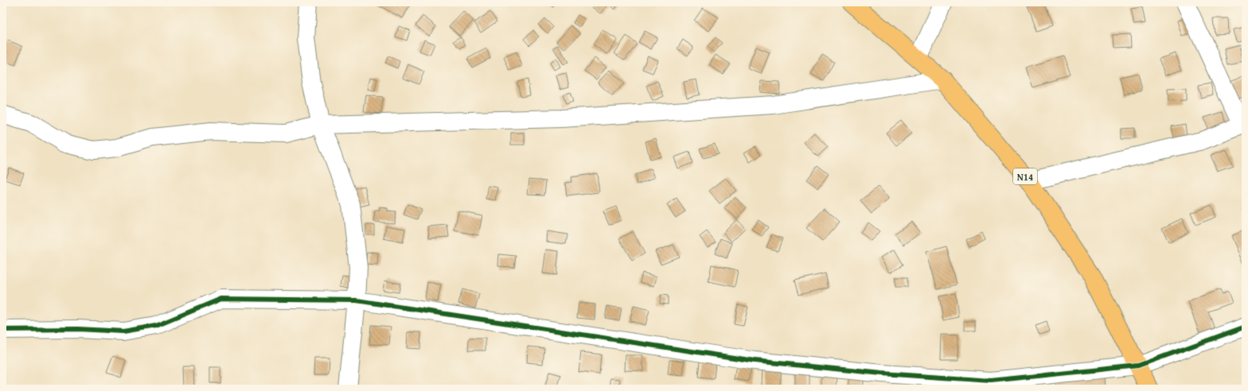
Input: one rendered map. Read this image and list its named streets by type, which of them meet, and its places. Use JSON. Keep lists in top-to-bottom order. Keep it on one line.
{"streets":{"main road":["N14"]}}
